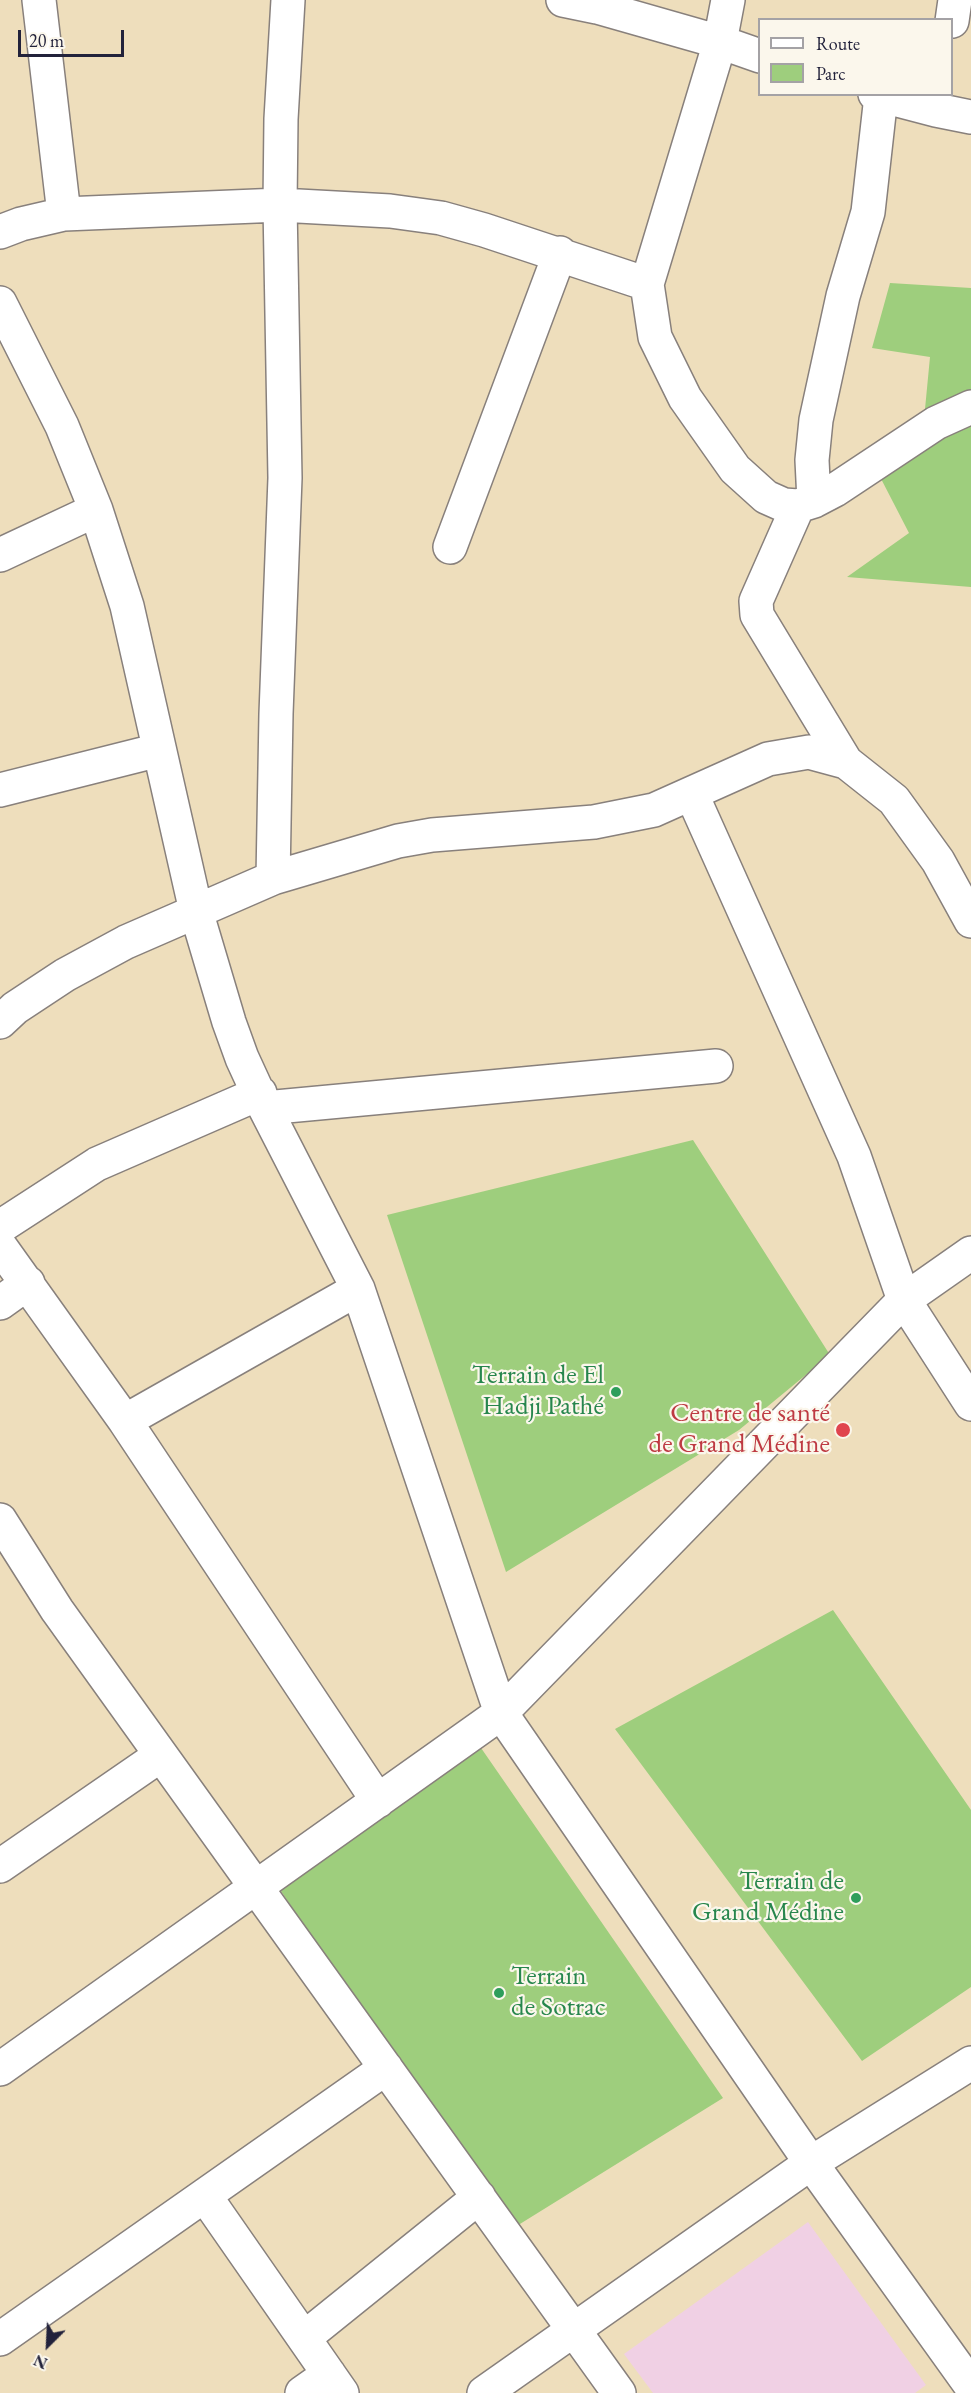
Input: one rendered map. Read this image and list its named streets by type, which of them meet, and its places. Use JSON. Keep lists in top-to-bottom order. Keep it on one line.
{"places":["Terrain de El Hadji Pathé","Centre de santé de Grand Médine","Terrain de Grand Médine","Terrain de Sotrac"],"legend":["Route","Parc"],"scale_bar":"20 m","north":"bottom left"}
